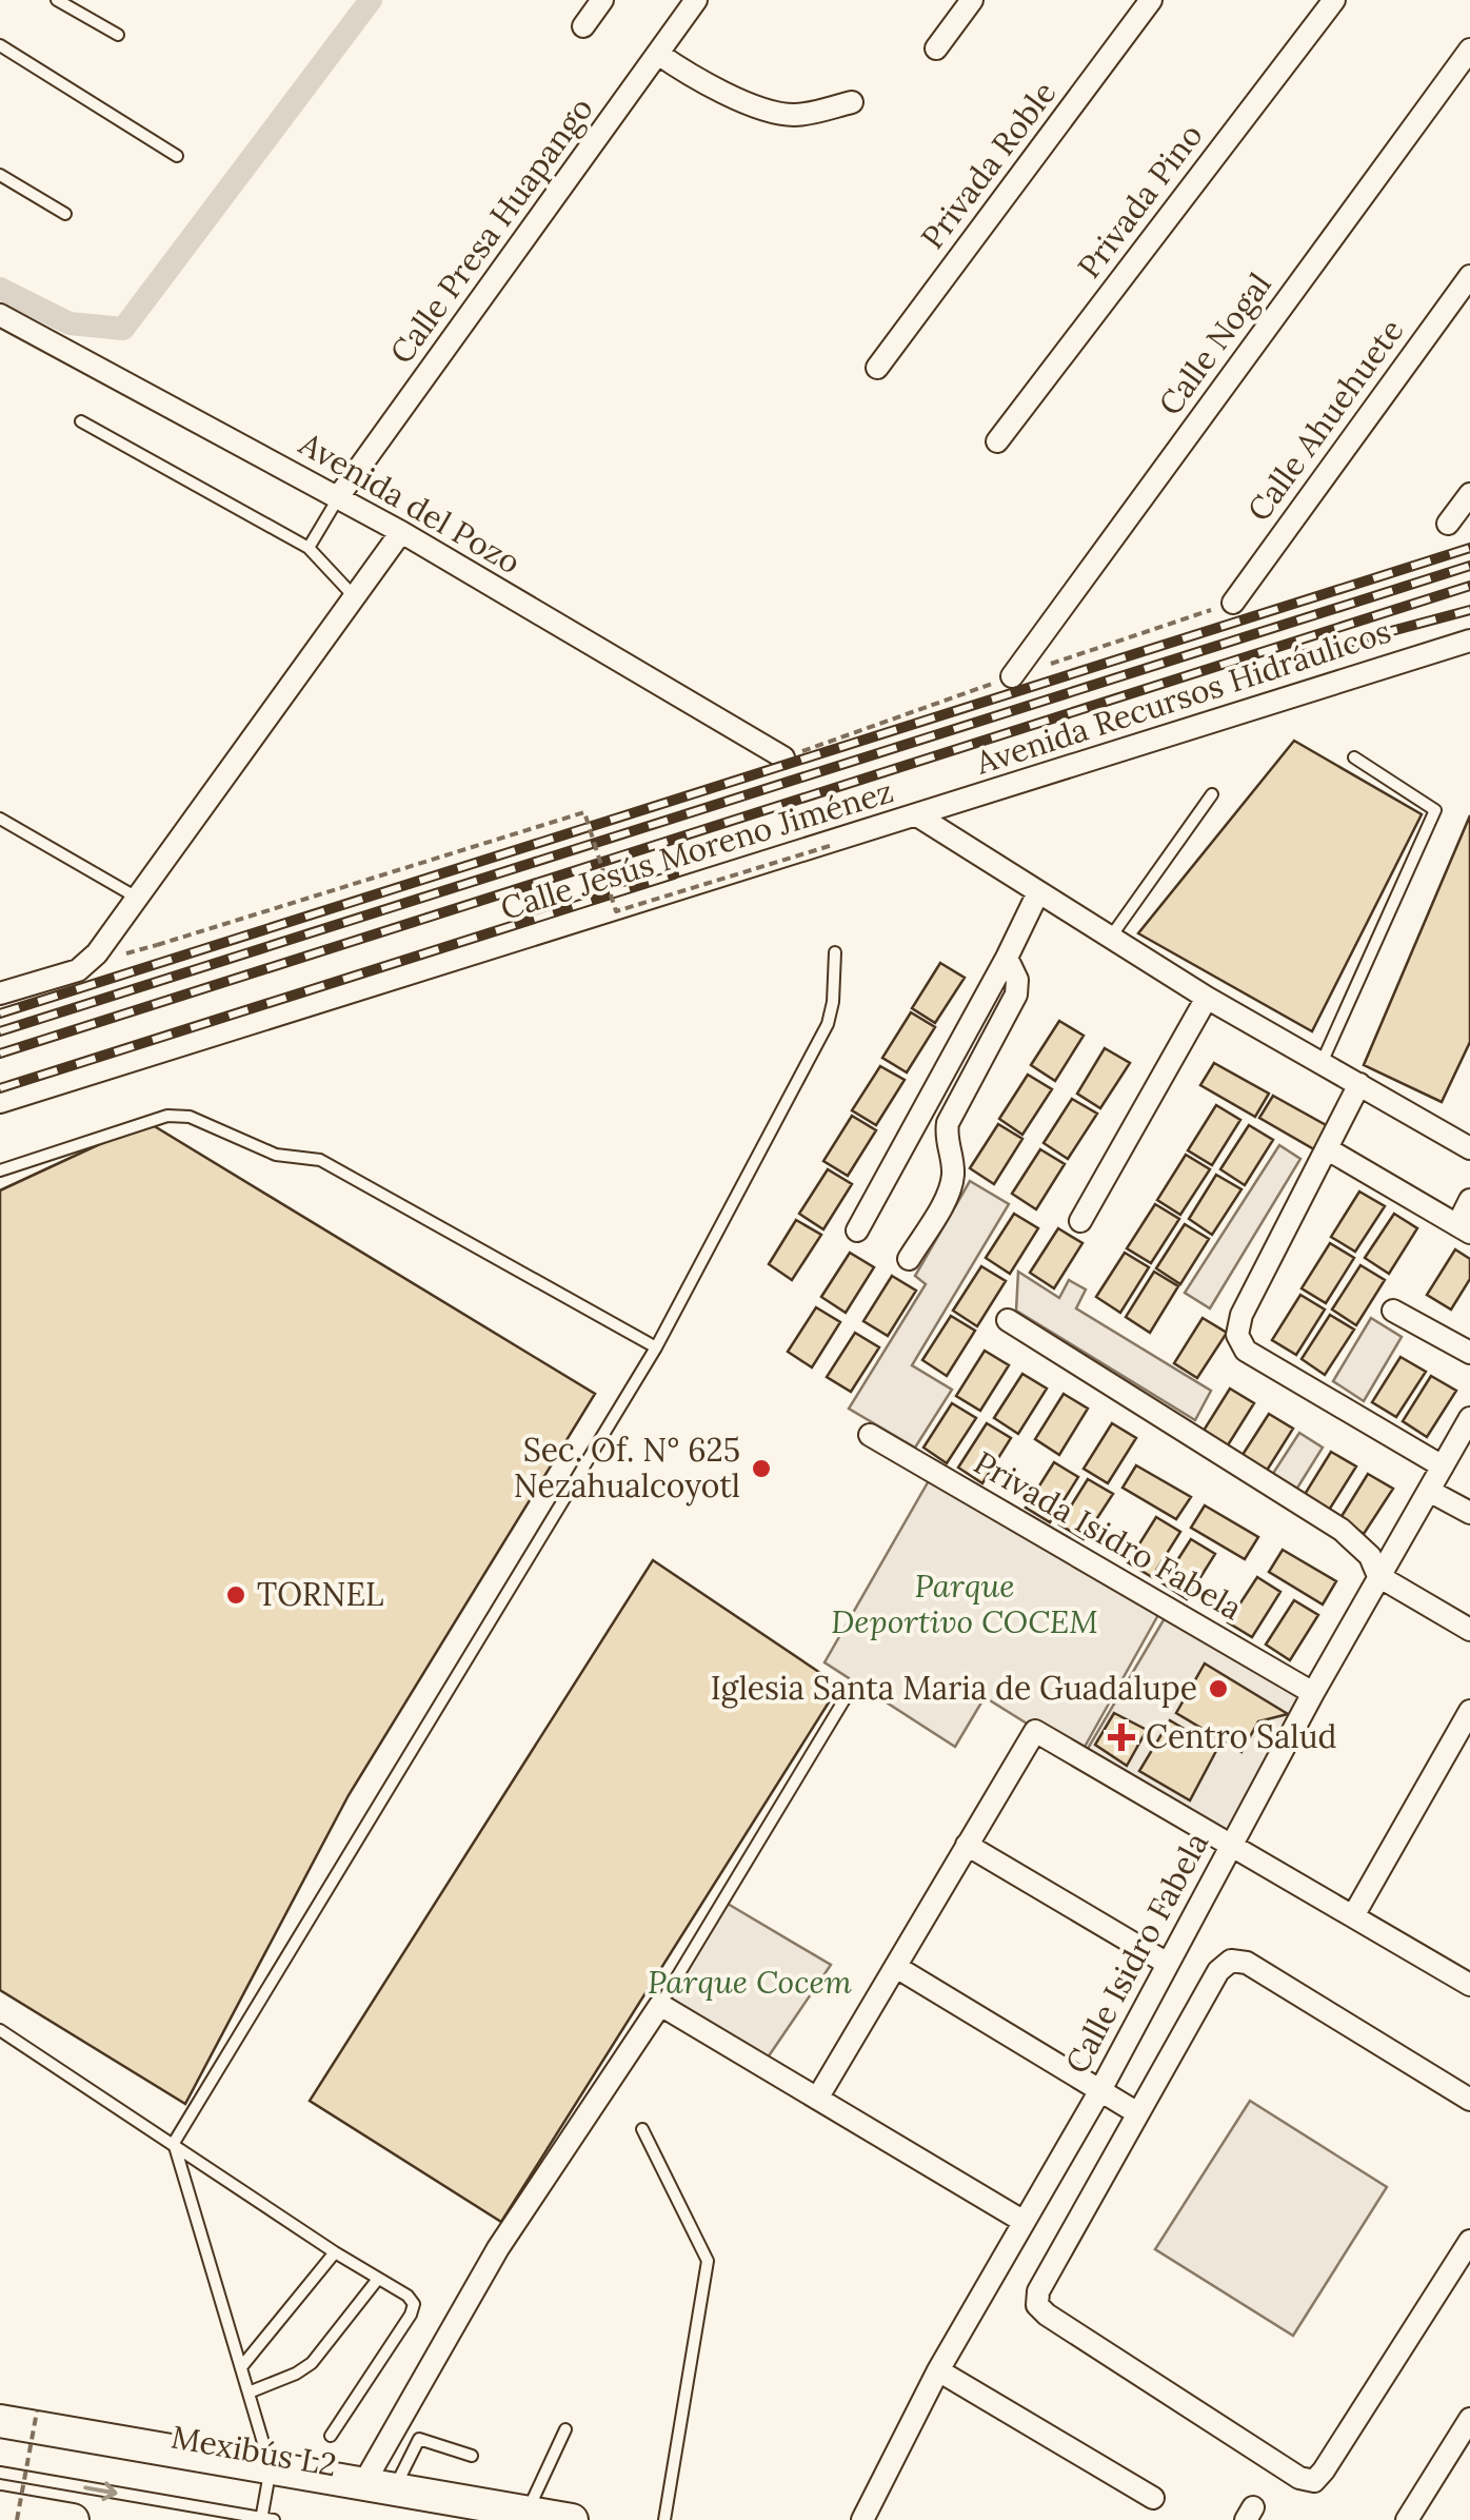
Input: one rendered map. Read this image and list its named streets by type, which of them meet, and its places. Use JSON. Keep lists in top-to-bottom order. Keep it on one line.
{"streets":{"street":["Privada Roble","Privada Pino","Calle Presa Huapango","Calle Nogal","Calle Ahuehuete","Avenida del Pozo","Avenida Recursos Hidráulicos","Calle Jesús Moreno Jiménez","Privada Isidro Fabela","Calle Isidro Fabela"],"lane":["Mexibús L2"]},"crossings":[["Calle Presa Huapango","Avenida del Pozo"],["Avenida Recursos Hidráulicos","Calle Jesús Moreno Jiménez"],["Privada Isidro Fabela","Calle Isidro Fabela"]],"parks":["Parque Deportivo COCEM","Parque Cocem"],"places":{"other":["Sec. Of. N° 625 Nezahualcoyotl","TORNEL","Iglesia Santa Maria de Guadalupe"],"health":["Centro Salud"]}}
